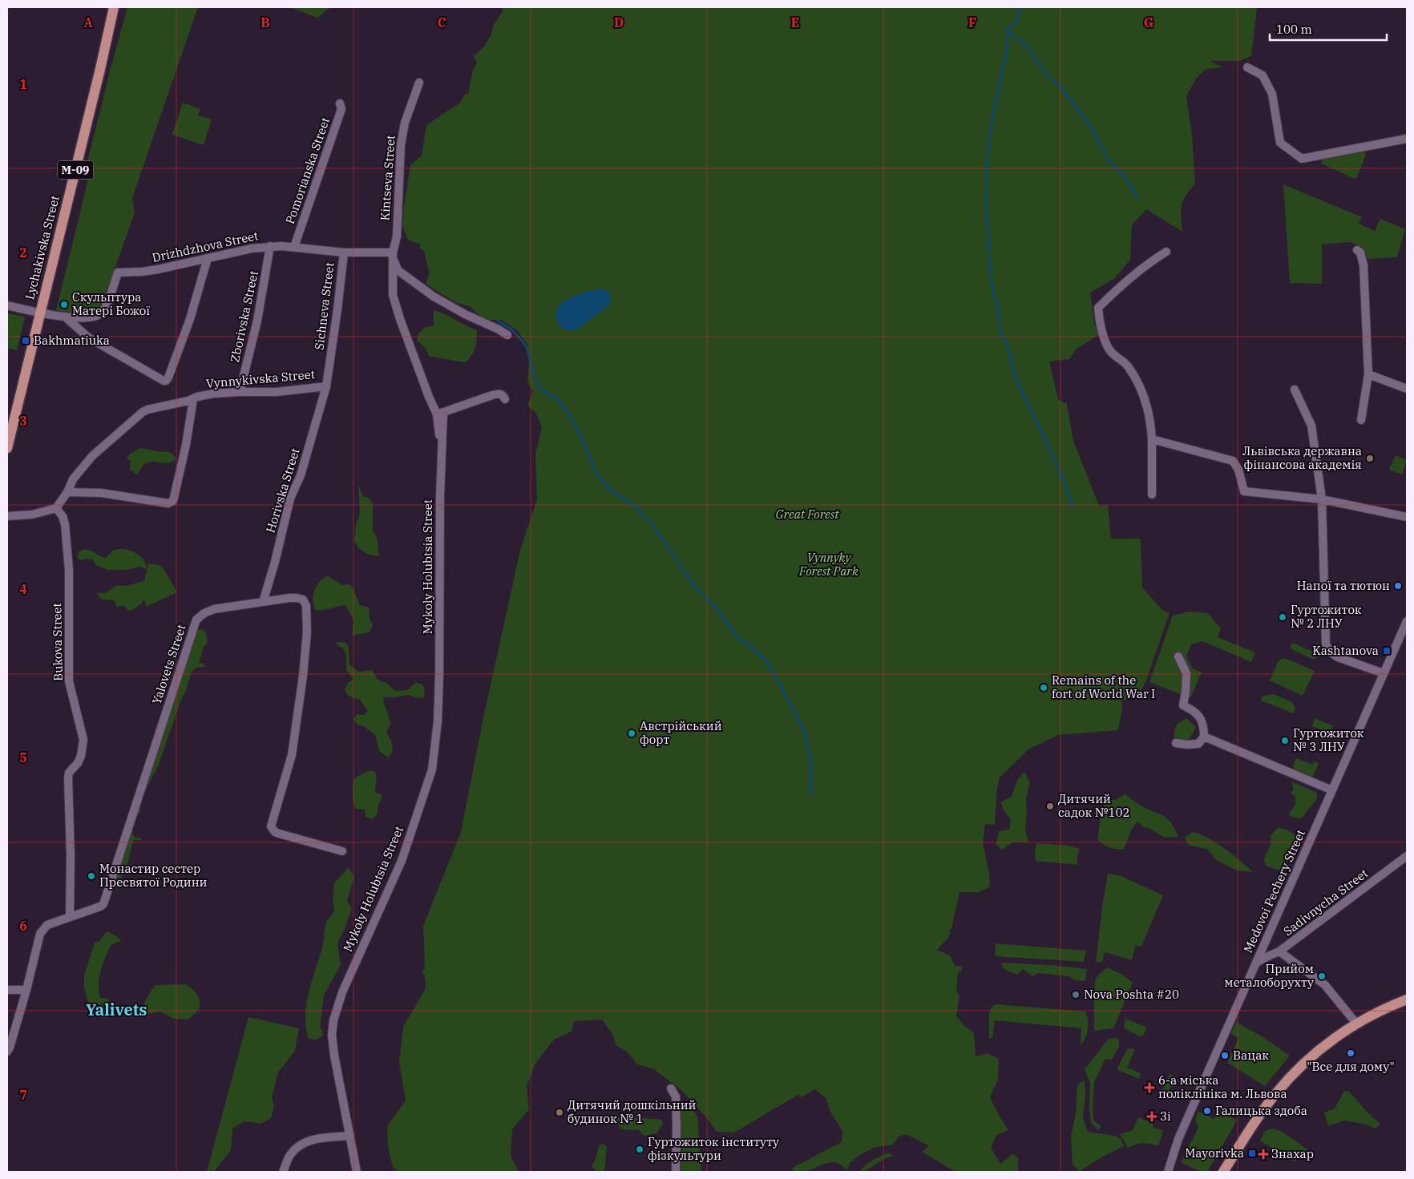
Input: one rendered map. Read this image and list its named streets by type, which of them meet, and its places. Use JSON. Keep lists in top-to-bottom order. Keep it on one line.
{"streets":{"main road":["М-09","Lychakivska Street"],"street":["Pomorianska Street","Kintseva Street","Drizhdzhova Street","Sichneva Street","Zborivska Street","Vynnykivska Street","Horivska Street","Mykoly Holubtsia Street","Bukova Street","Yalovets Street","Medovoi Pechery Street","Sadivnycha Street"]},"crossings":[["Pomorianska Street","Drizhdzhova Street"],["Kintseva Street","Drizhdzhova Street"],["Kintseva Street","Mykoly Holubtsia Street"],["Drizhdzhova Street","Sichneva Street"],["Drizhdzhova Street","Zborivska Street"],["Sichneva Street","Vynnykivska Street"],["Sichneva Street","Horivska Street"],["Zborivska Street","Vynnykivska Street"],["Vynnykivska Street","Horivska Street"],["Horivska Street","Yalovets Street"],["Bukova Street","Yalovets Street"],["Medovoi Pechery Street","Sadivnycha Street"]],"districts":["Yalivets"],"parks":["Great Forest","Vynnyky Forest Park"],"places":{"other":["Скульптура Матері Божої","Львівська державна фінансова академія","Напої та тютюн","Гуртожиток № 2 ЛНУ","Remains of the fort of World War I","Австрійський форт","Гуртожиток № 3 ЛНУ","Дитячий садок №102","Монастир сестер Пресвятої Родини","Прийом металоборухту","Nova Poshta #20","\"Все для дому\"","Вацак","Галицька здоба","Дитячий дошкільний будинок № 1","Гуртожиток інституту фізкультури"],"transit":["Bakhmatiuka","Kashtanova","Mayorivka"],"health":["6-а міська поліклініка м. Львова","3і","Знахар"]},"scale_bar":"100 m","grid":{"columns":["A","B","C","D","E","F","G"],"rows":["1","2","3","4","5","6","7"]}}
